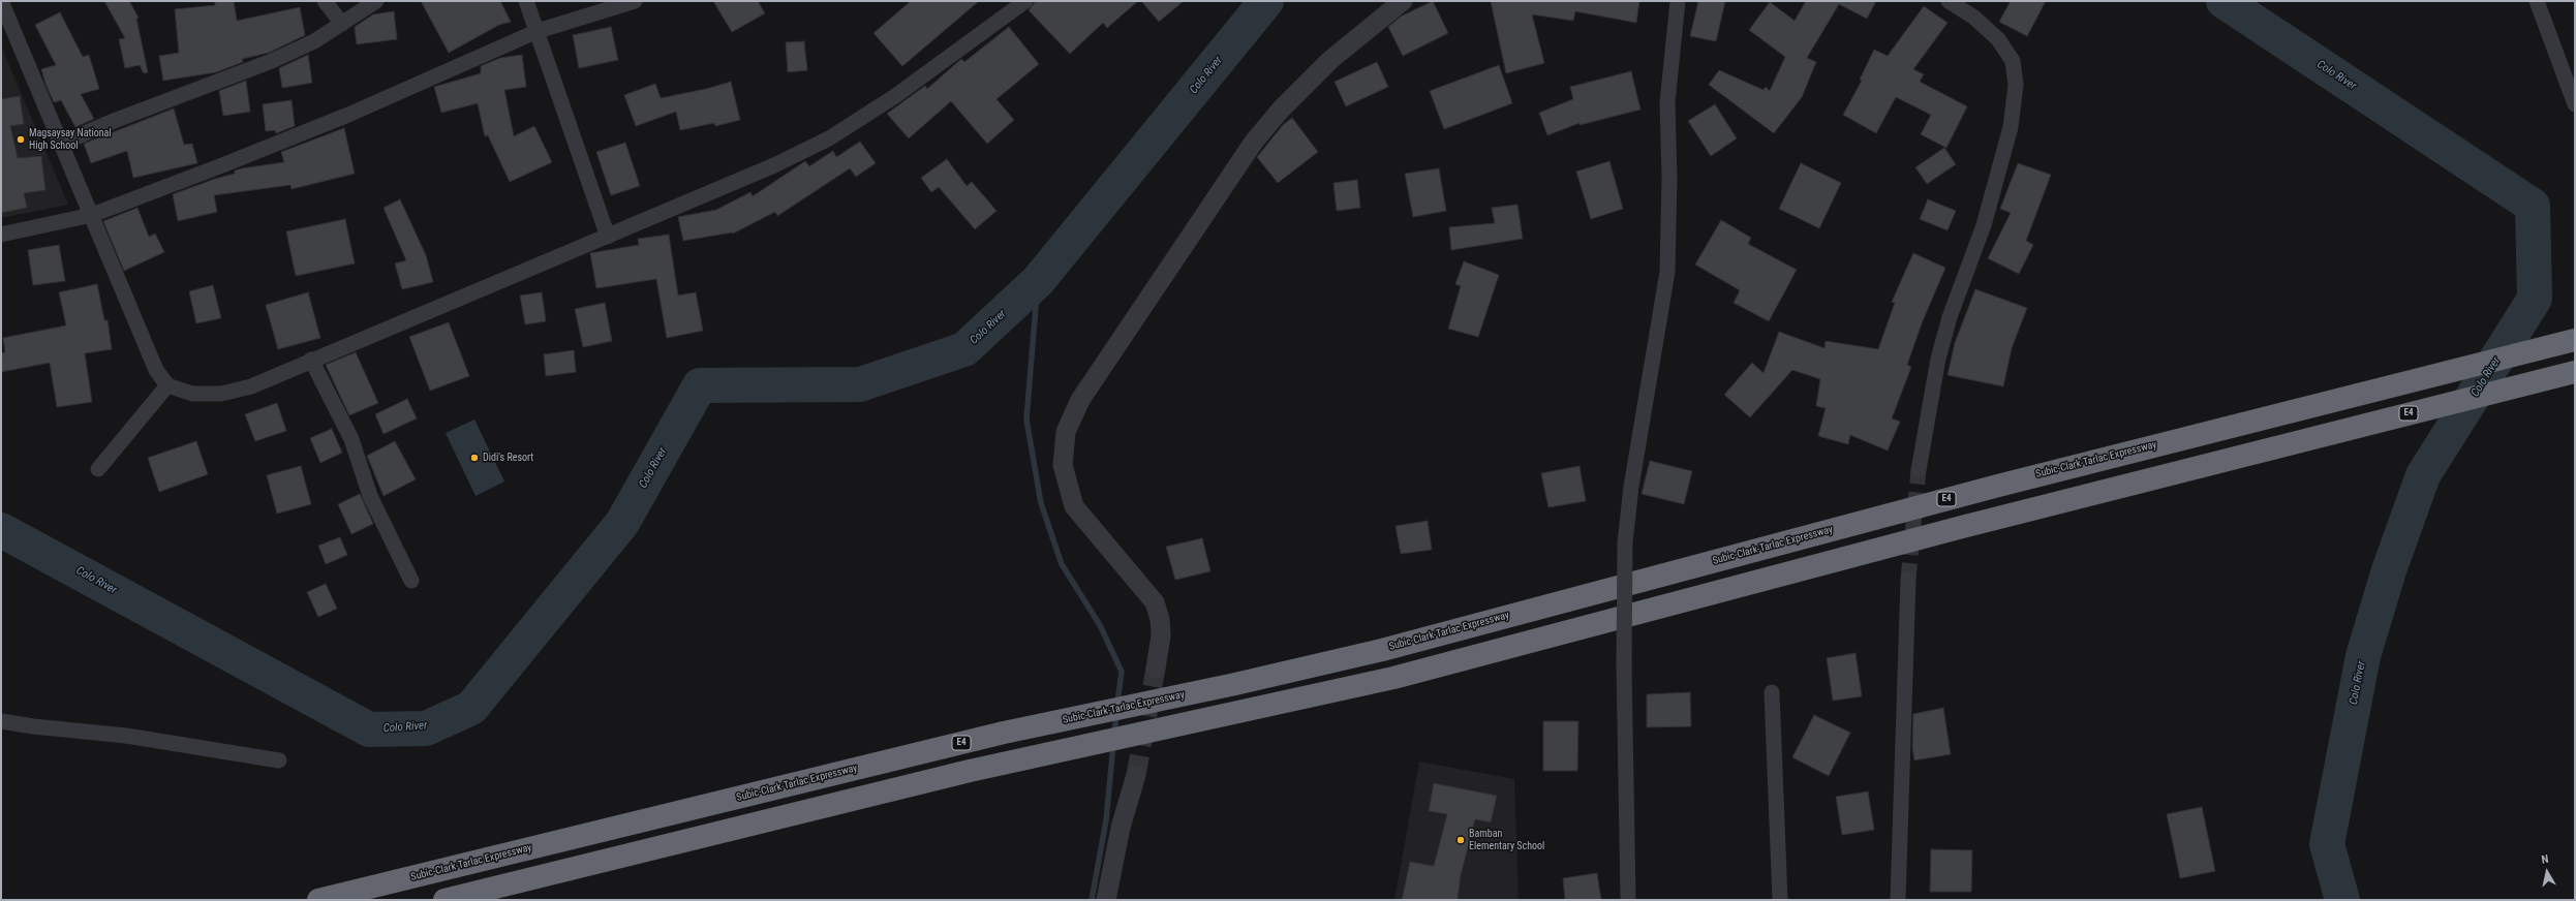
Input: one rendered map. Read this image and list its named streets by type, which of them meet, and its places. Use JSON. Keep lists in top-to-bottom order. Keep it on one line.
{"streets":{"highway":["E4","Subic-Clark-Tarlac Expressway"]},"water":["Colo River"],"places":["Magsaysay National High School","Didi's Resort","Bamban Elementary School"],"north":"top"}
